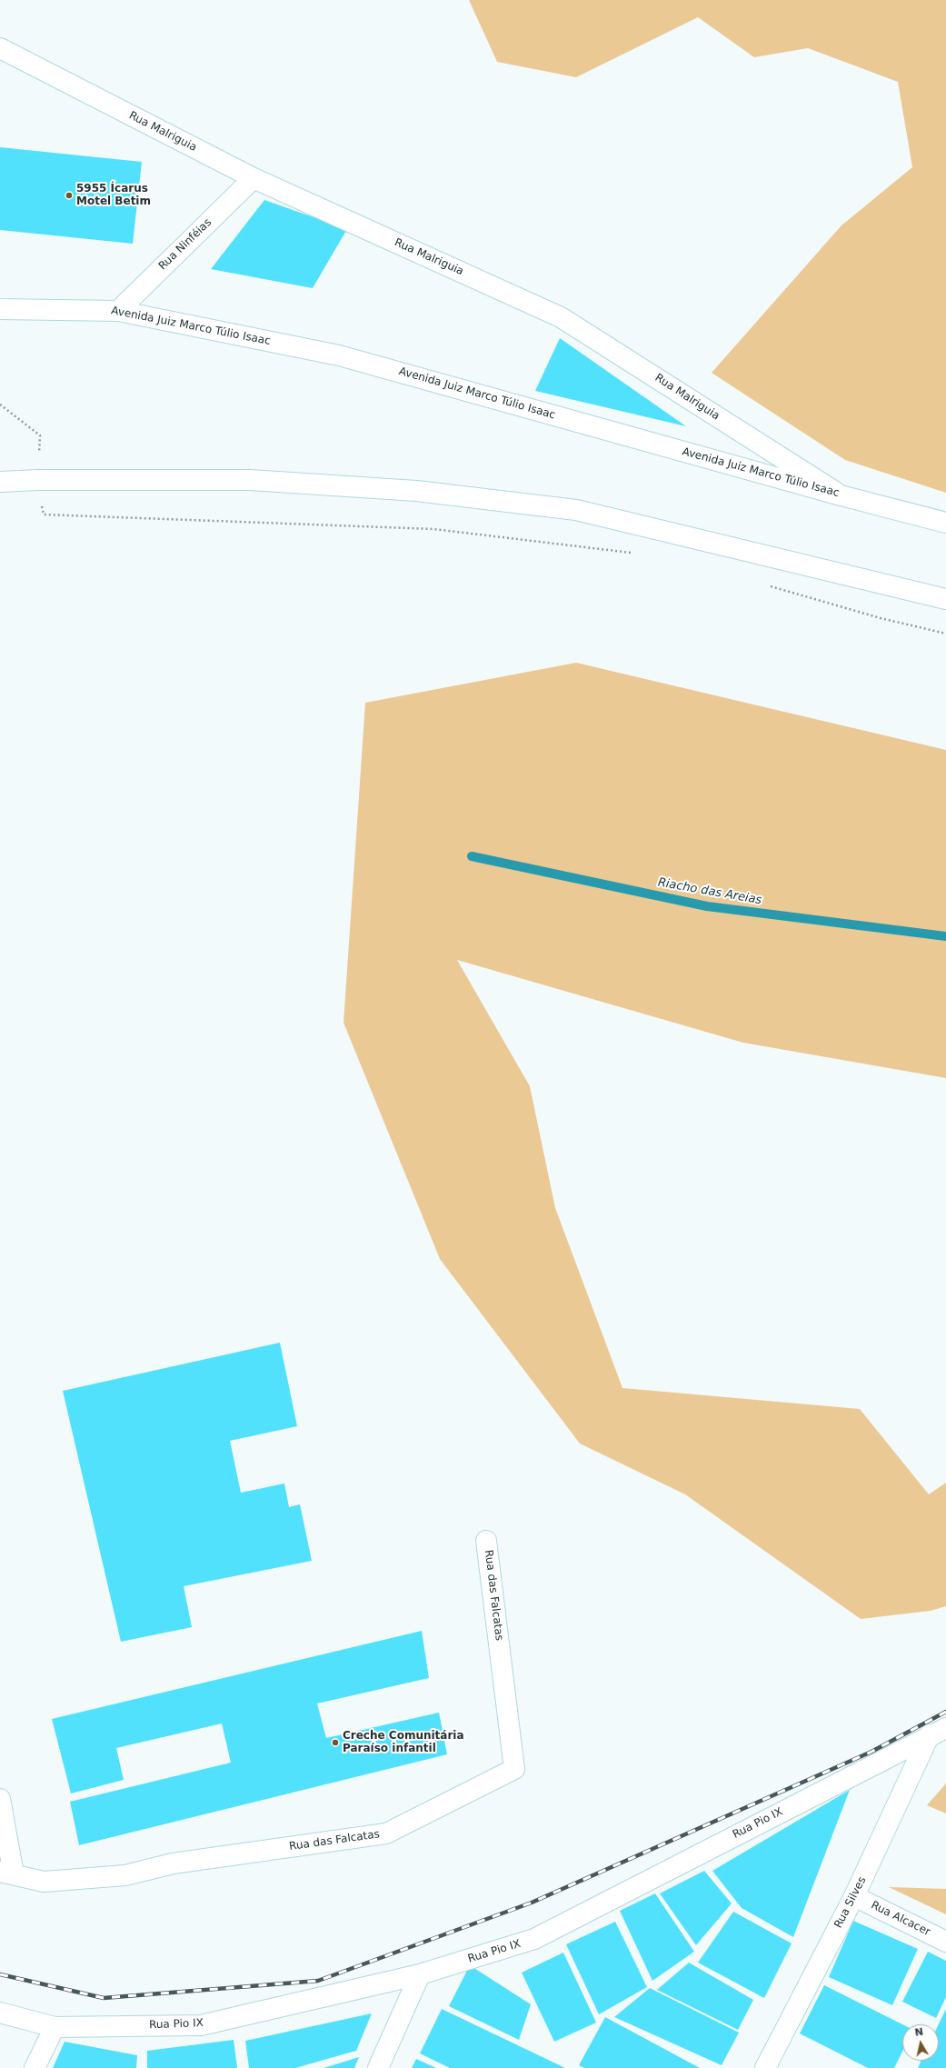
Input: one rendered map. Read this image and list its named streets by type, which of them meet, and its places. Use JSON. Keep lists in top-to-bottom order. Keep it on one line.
{"streets":{"street":["Rua Malriguia","Rua Ninféias","Avenida Juiz Marco Túlio Isaac","Rua das Falcatas","Rua Pio IX","Rua Silves","Rua Alcacer"]},"crossings":[["Rua Malriguia","Rua Ninféias"],["Rua Malriguia","Avenida Juiz Marco Túlio Isaac"],["Rua Ninféias","Avenida Juiz Marco Túlio Isaac"],["Rua Pio IX","Rua Silves"],["Rua Silves","Rua Alcacer"]],"water":["Riacho das Areias"],"places":["5955 Ícarus Motel Betim","Creche Comunitária Paraíso infantil"],"north":"top"}
